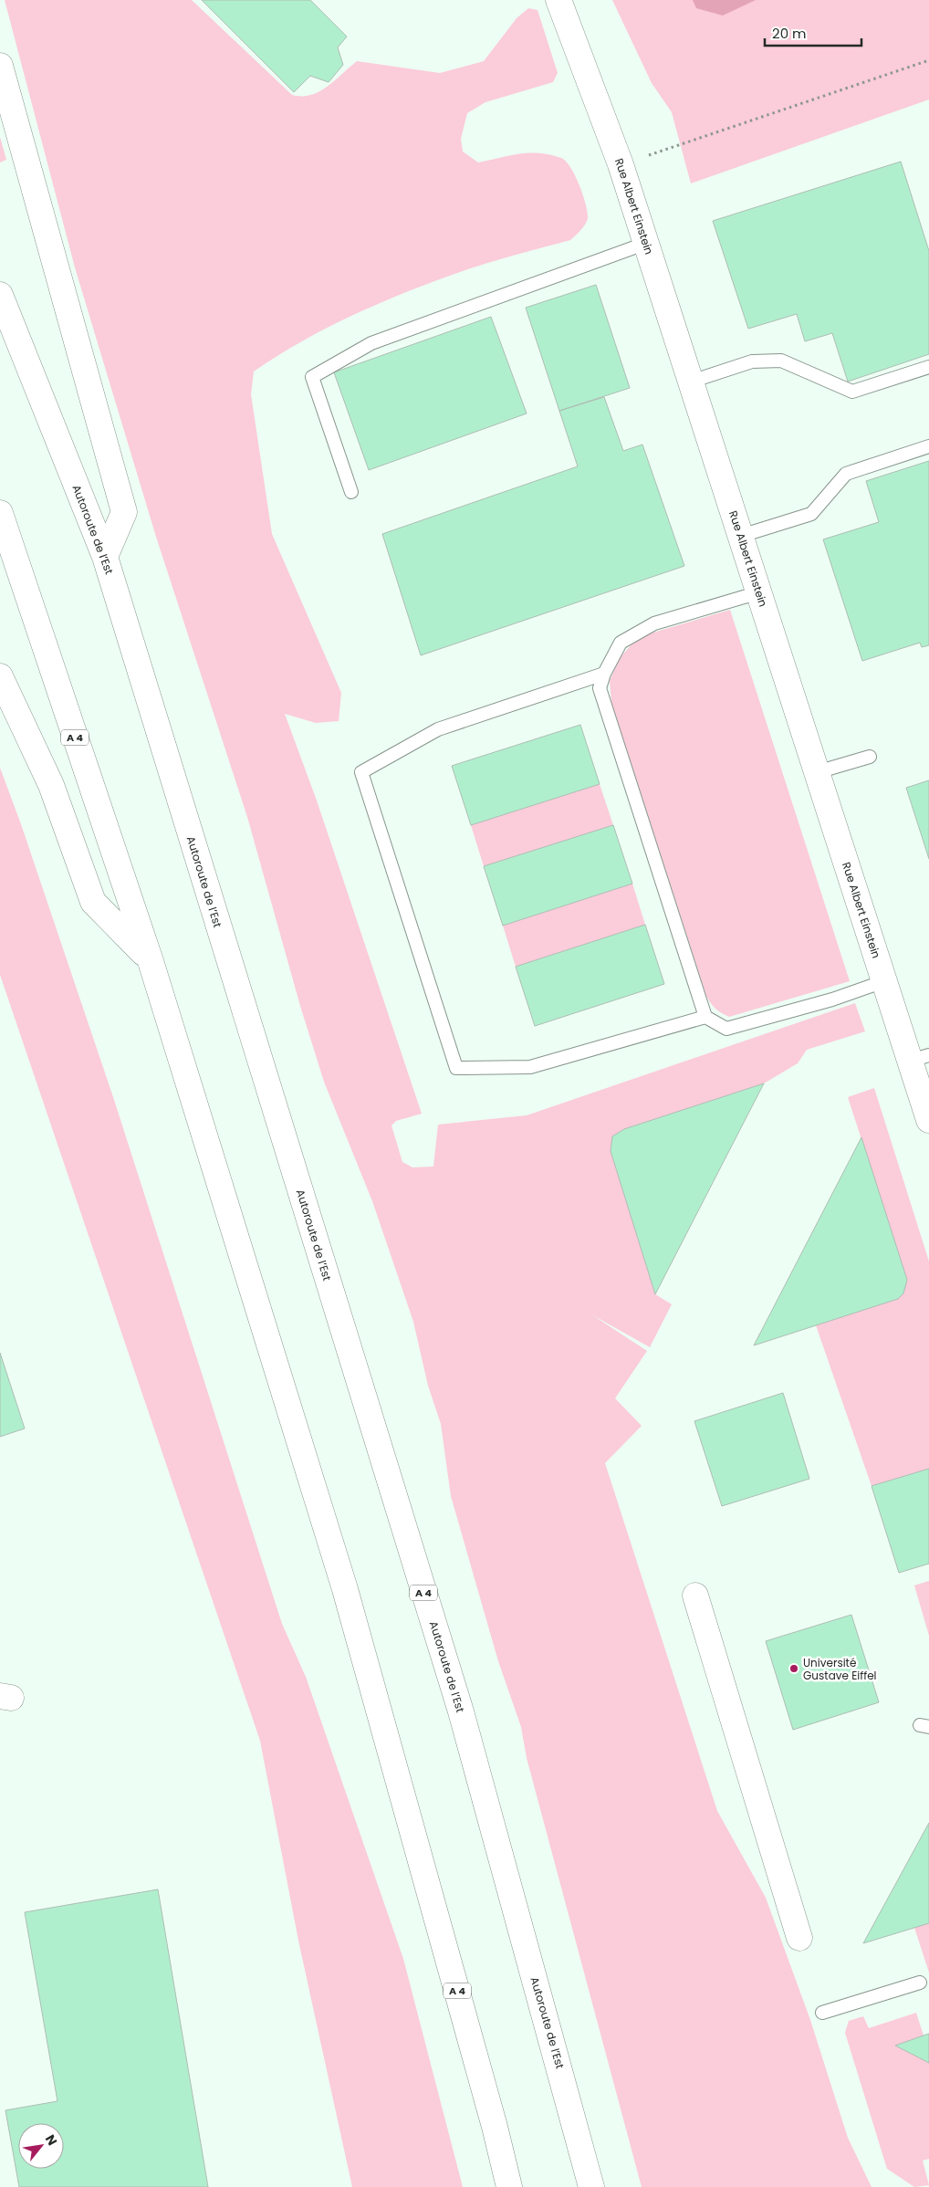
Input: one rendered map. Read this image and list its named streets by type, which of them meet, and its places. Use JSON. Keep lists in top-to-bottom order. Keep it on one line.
{"streets":{"main road":["Rue Albert Einstein","Autoroute de l’Est","A 4"]},"places":["Université Gustave Eiffel"],"scale_bar":"20 m","north":"top right"}
